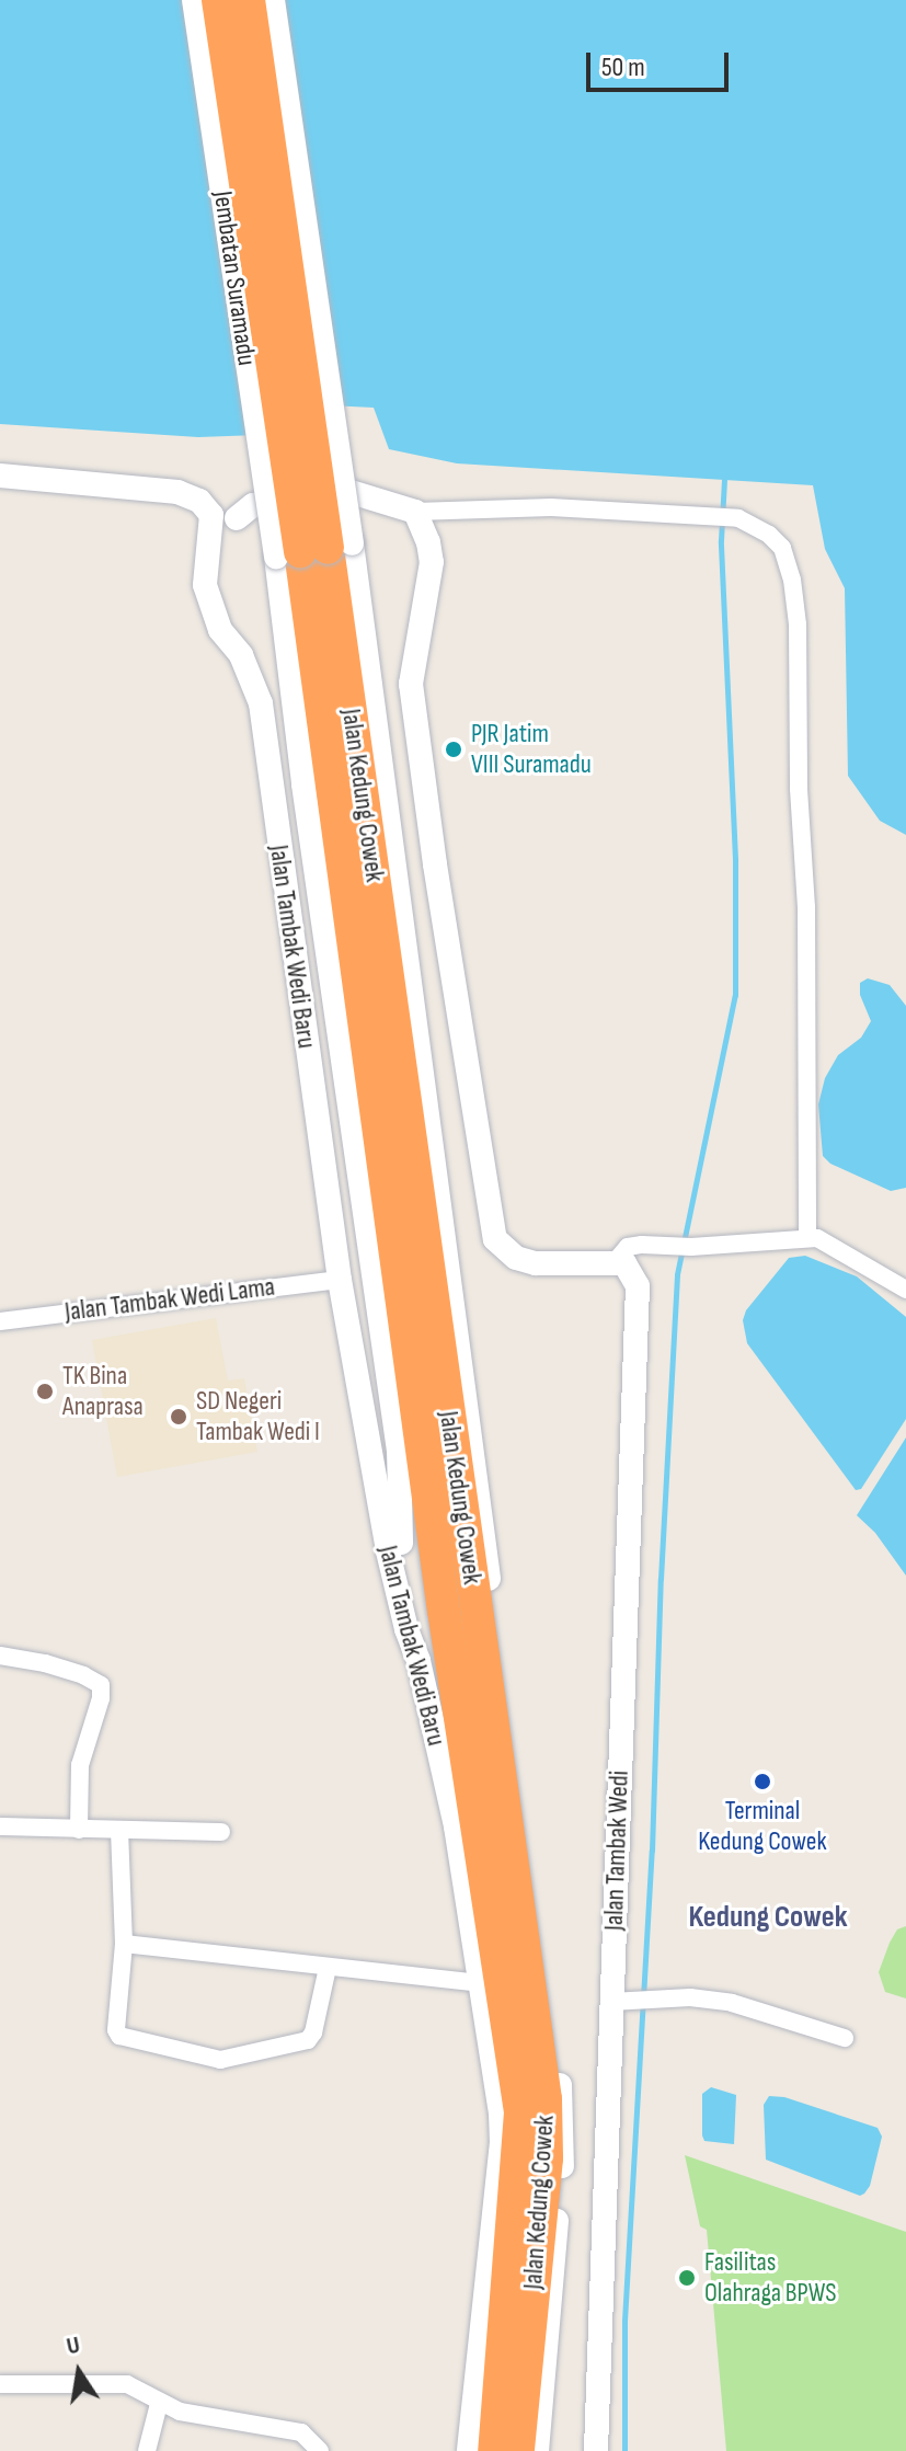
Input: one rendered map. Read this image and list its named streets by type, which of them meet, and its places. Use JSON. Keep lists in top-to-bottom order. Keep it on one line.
{"streets":{"highway":["Jembatan Suramadu","Jalan Kedung Cowek"],"main road":["Jalan Tambak Wedi Baru","Jalan Tambak Wedi"],"street":["Jalan Tambak Wedi Lama"]},"crossings":[["Jembatan Suramadu","Jalan Kedung Cowek"],["Jalan Tambak Wedi Baru","Jalan Tambak Wedi Lama"]],"districts":["Kedung Cowek"],"places":["PJR Jatim VIII Suramadu","TK Bina Anaprasa","SD Negeri Tambak Wedi I","Terminal Kedung Cowek","Fasilitas Olahraga BPWS"],"scale_bar":"50 m","north":"top"}
